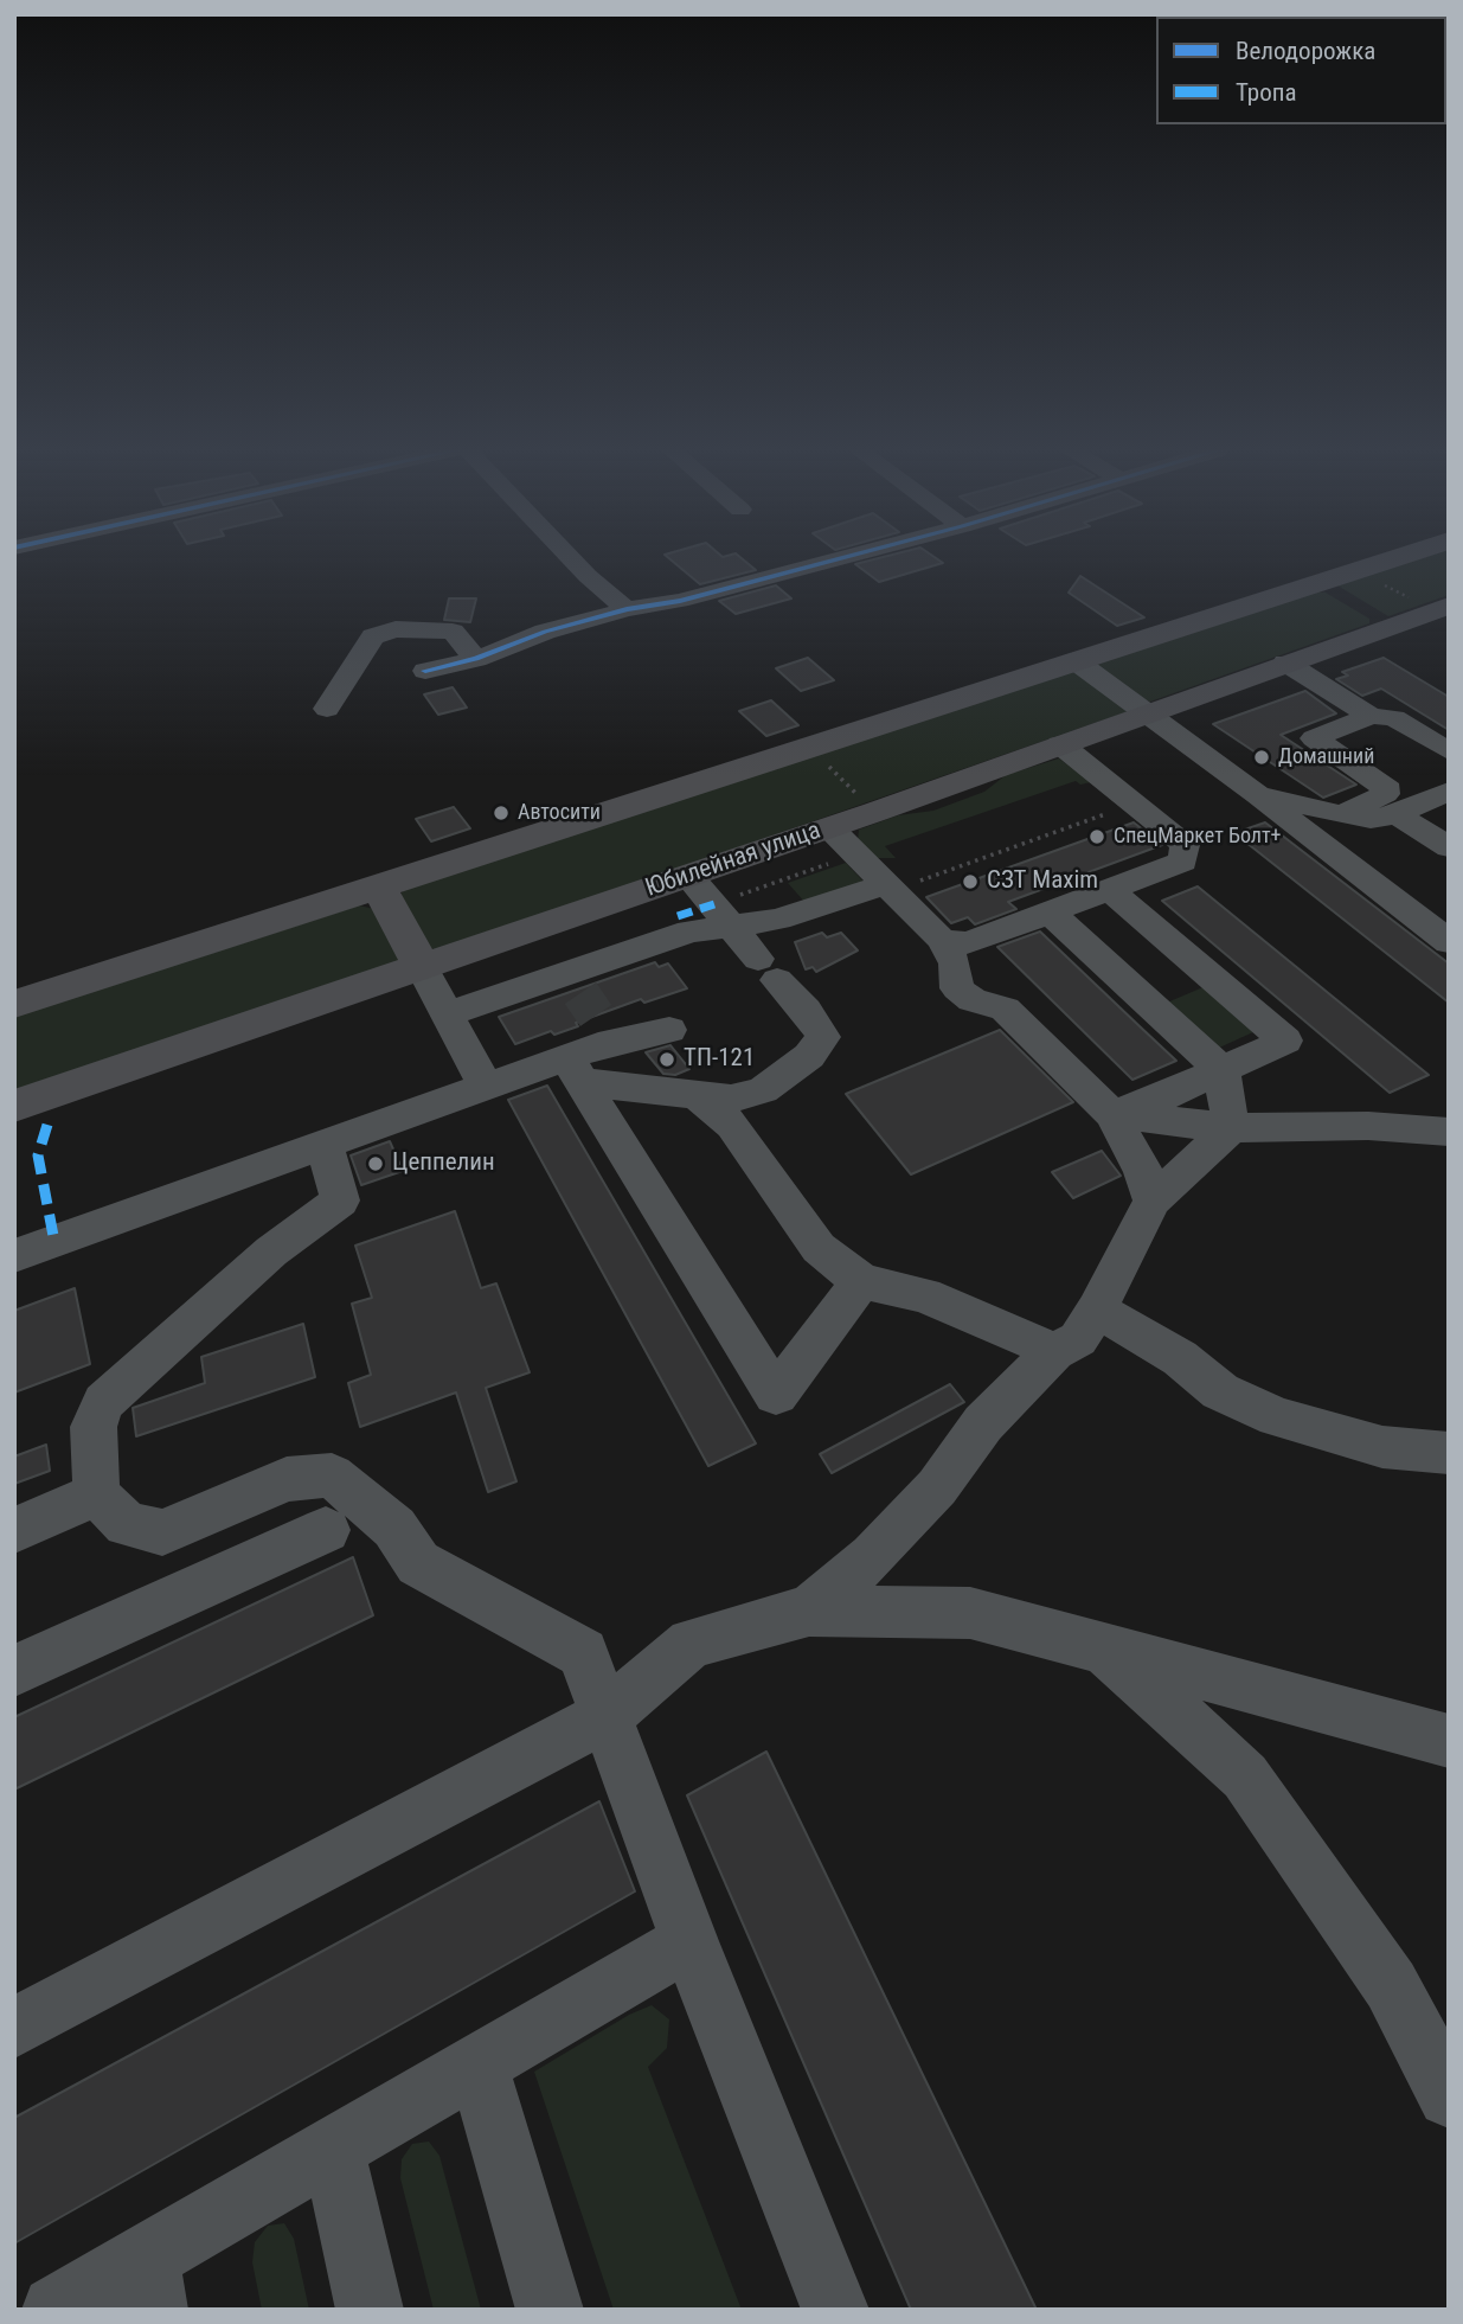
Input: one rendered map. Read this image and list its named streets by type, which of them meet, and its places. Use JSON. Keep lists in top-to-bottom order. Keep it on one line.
{"streets":{"main road":["Юбилейная улица"]},"places":["Домашний","Автосити","СпецМаркет Болт+","СЗТ Maxim","ТП-121","Цеппелин"],"legend":["Велодорожка","Тропа"]}
